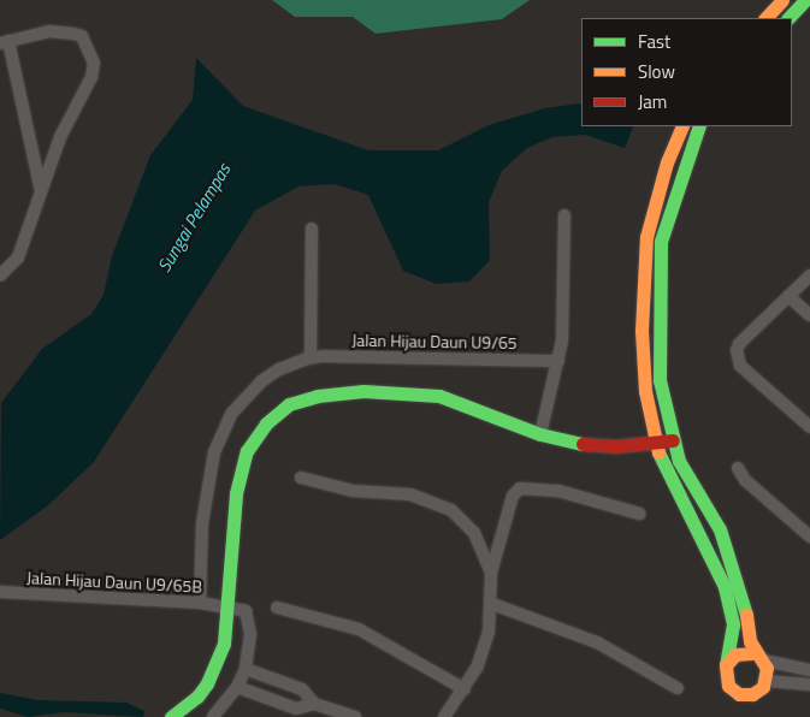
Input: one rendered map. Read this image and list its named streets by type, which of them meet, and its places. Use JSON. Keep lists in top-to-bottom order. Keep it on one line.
{"streets":{"street":["Jalan Hijau Daun U9/65","Jalan Hijau Daun U9/65B"]},"crossings":[["Jalan Hijau Daun U9/65","Jalan Hijau Daun U9/65B"]],"water":["Sungai Pelampas"],"legend":["Fast","Slow","Jam"]}
